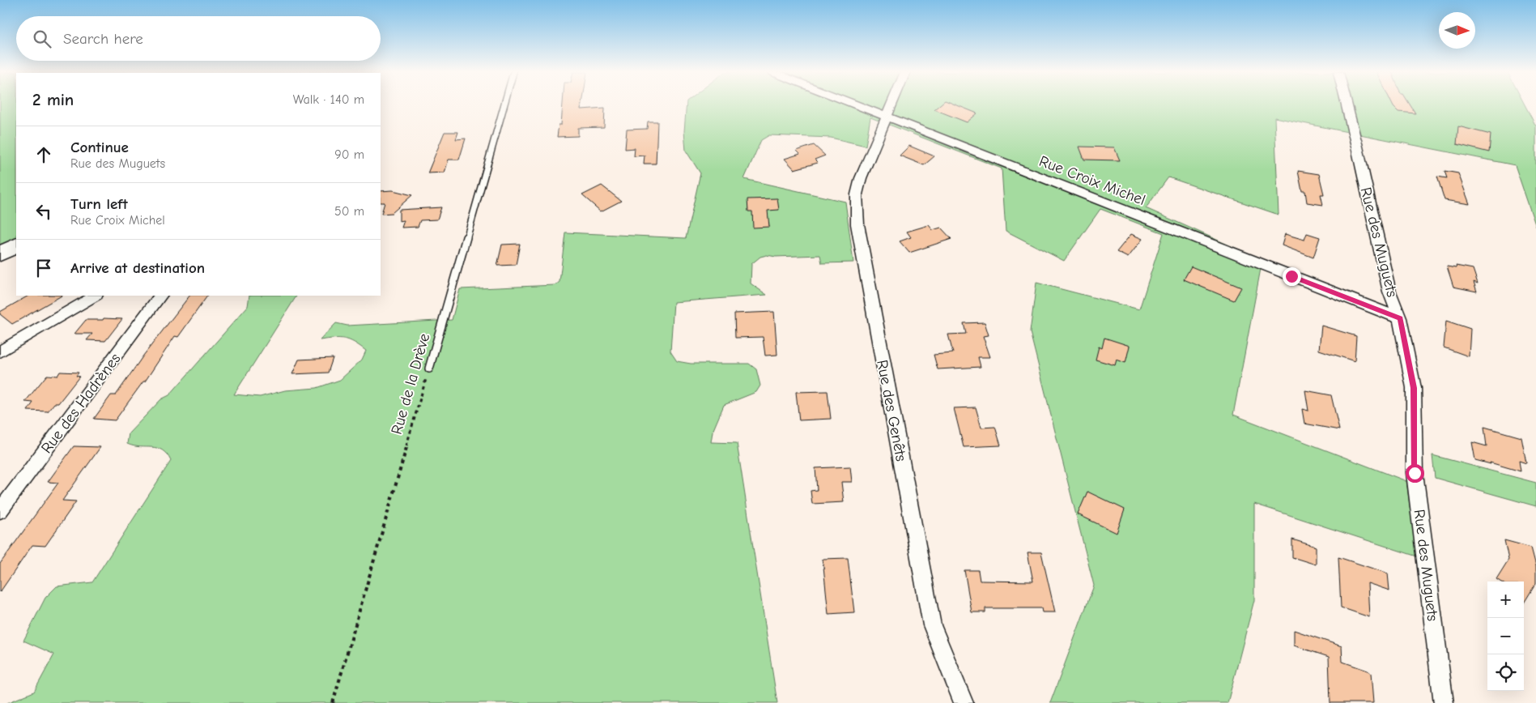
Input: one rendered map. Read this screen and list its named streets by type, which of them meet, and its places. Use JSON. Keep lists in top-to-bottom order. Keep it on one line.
{"streets":{"street":["Rue Croix Michel","Rue des Muguets","Rue des Hadrènes","Rue des Genêts"],"lane":["Rue de la Drève"]},"crossings":[["Rue Croix Michel","Rue des Muguets"],["Rue Croix Michel","Rue des Genêts"]],"north":"right","page":{"search":"Search here","heading":["2 min","Walk · 140 m"],"list":[["Continue","Rue des Muguets","90 m"],["Turn left","Rue Croix Michel","50 m"],"Arrive at destination"],"map_buttons":["+","−"]}}
